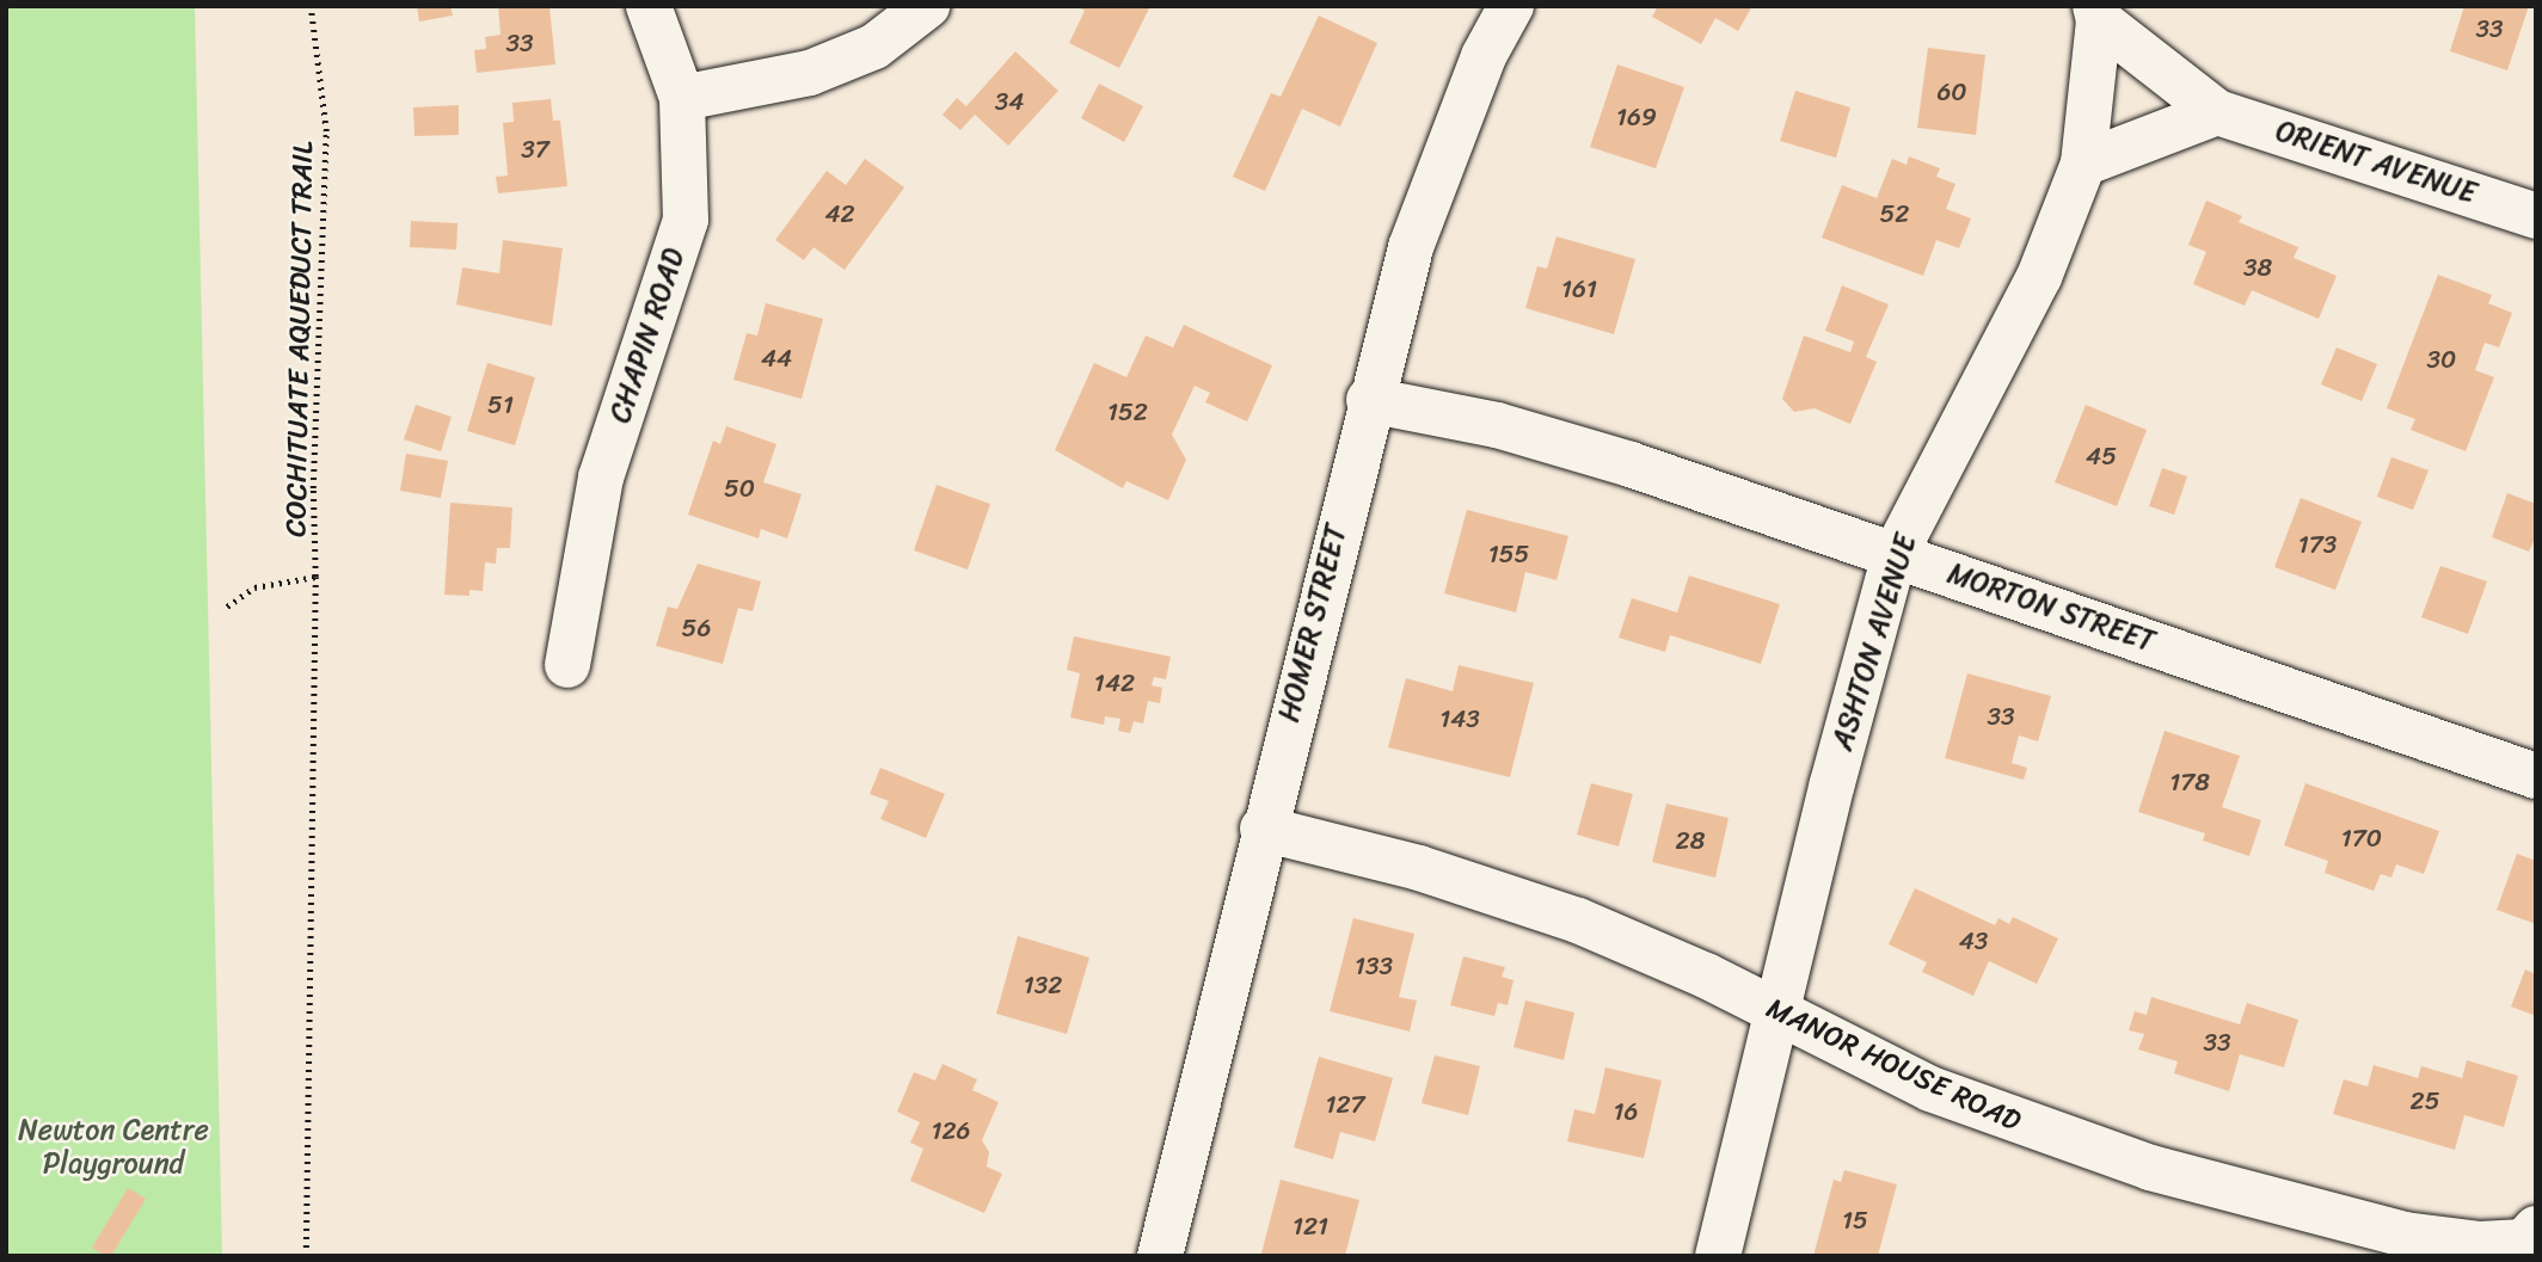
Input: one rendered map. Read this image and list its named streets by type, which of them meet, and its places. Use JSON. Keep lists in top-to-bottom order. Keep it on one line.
{"streets":{"street":["ORIENT AVENUE","CHAPIN ROAD","MORTON STREET","HOMER STREET","ASHTON AVENUE","MANOR HOUSE ROAD"],"path":["COCHITUATE AQUEDUCT TRAIL"]},"crossings":[["ORIENT AVENUE","ASHTON AVENUE"],["MORTON STREET","HOMER STREET"],["MORTON STREET","ASHTON AVENUE"],["HOMER STREET","MANOR HOUSE ROAD"],["ASHTON AVENUE","MANOR HOUSE ROAD"]],"parks":["Newton Centre Playground"],"house_numbers":["33","33","60","34","169","37","42","52","38","161","44","30","51","152","45","50","173","155","56","142","33","143","178","170","28","43","133","132","33","25","127","16","126","15","121"]}
